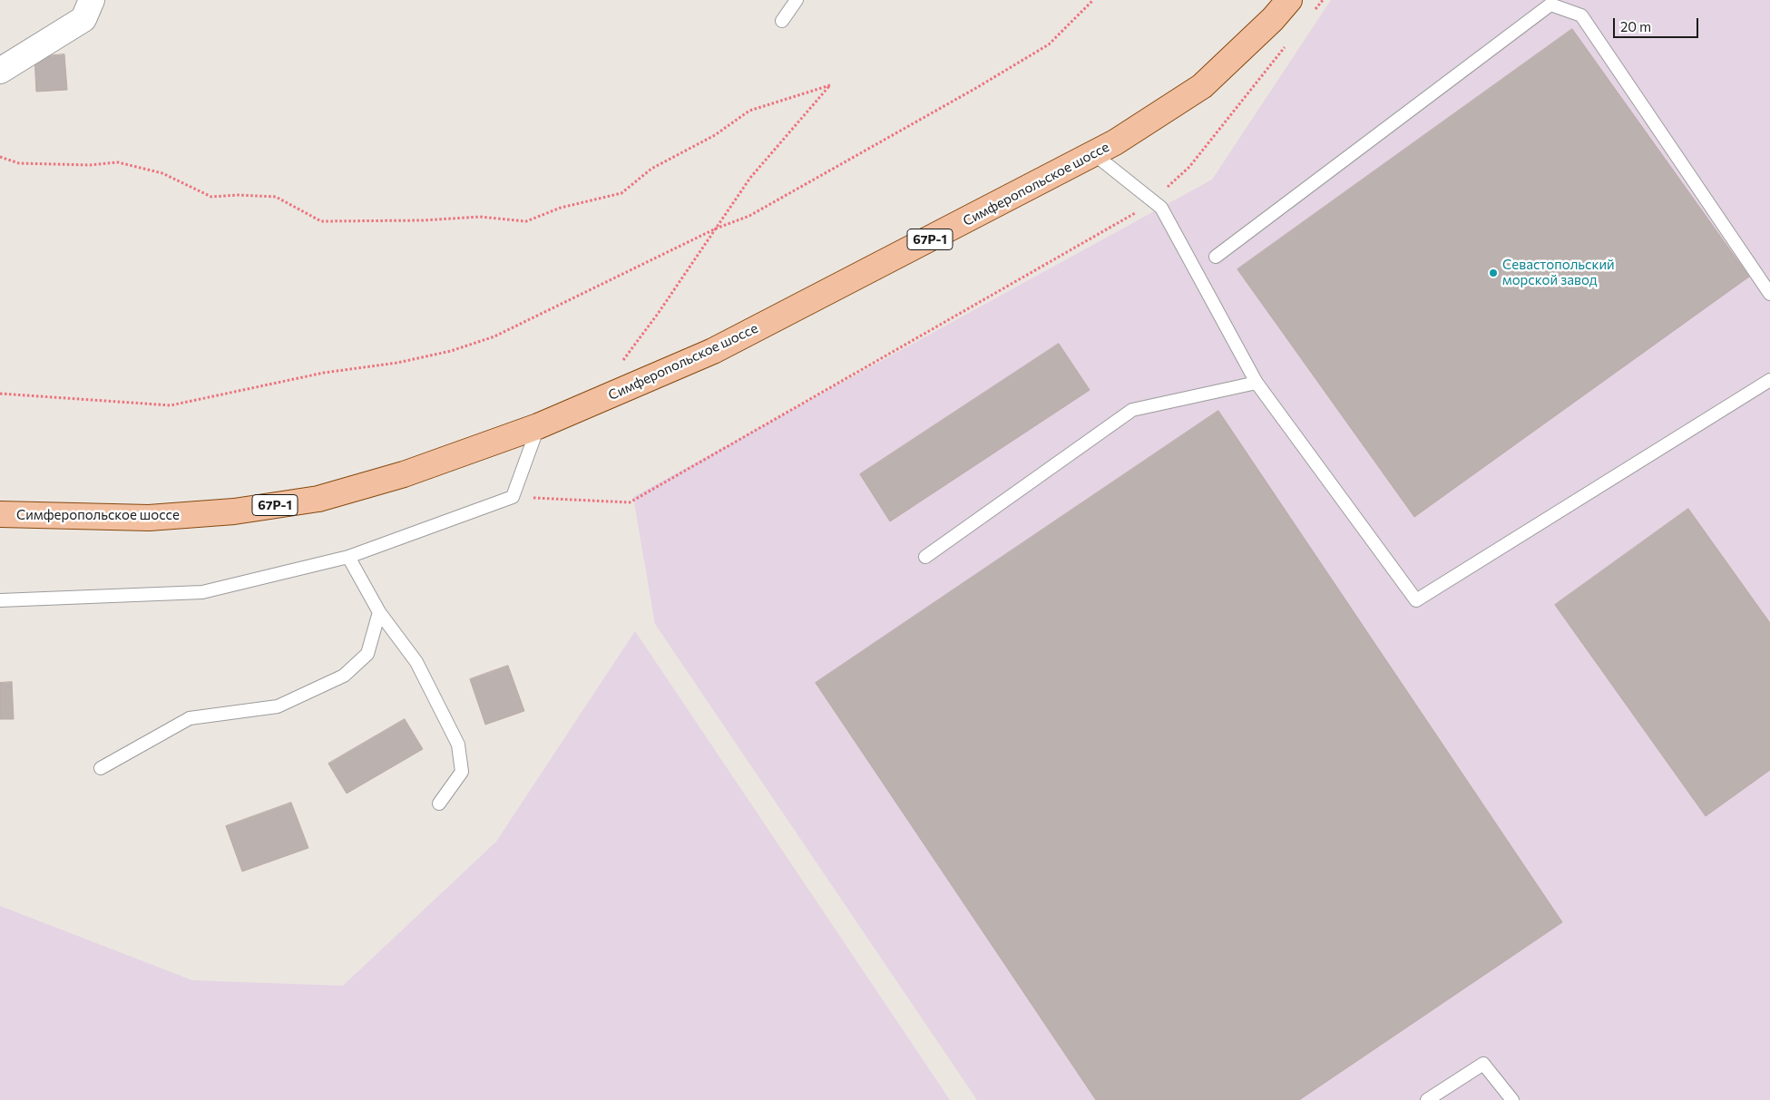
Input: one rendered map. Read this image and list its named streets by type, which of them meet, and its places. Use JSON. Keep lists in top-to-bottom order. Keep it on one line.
{"streets":{"main road":["Симферопольское шоссе","67Р-1"]},"places":["Севастопольский морской завод"],"scale_bar":"20 m"}
